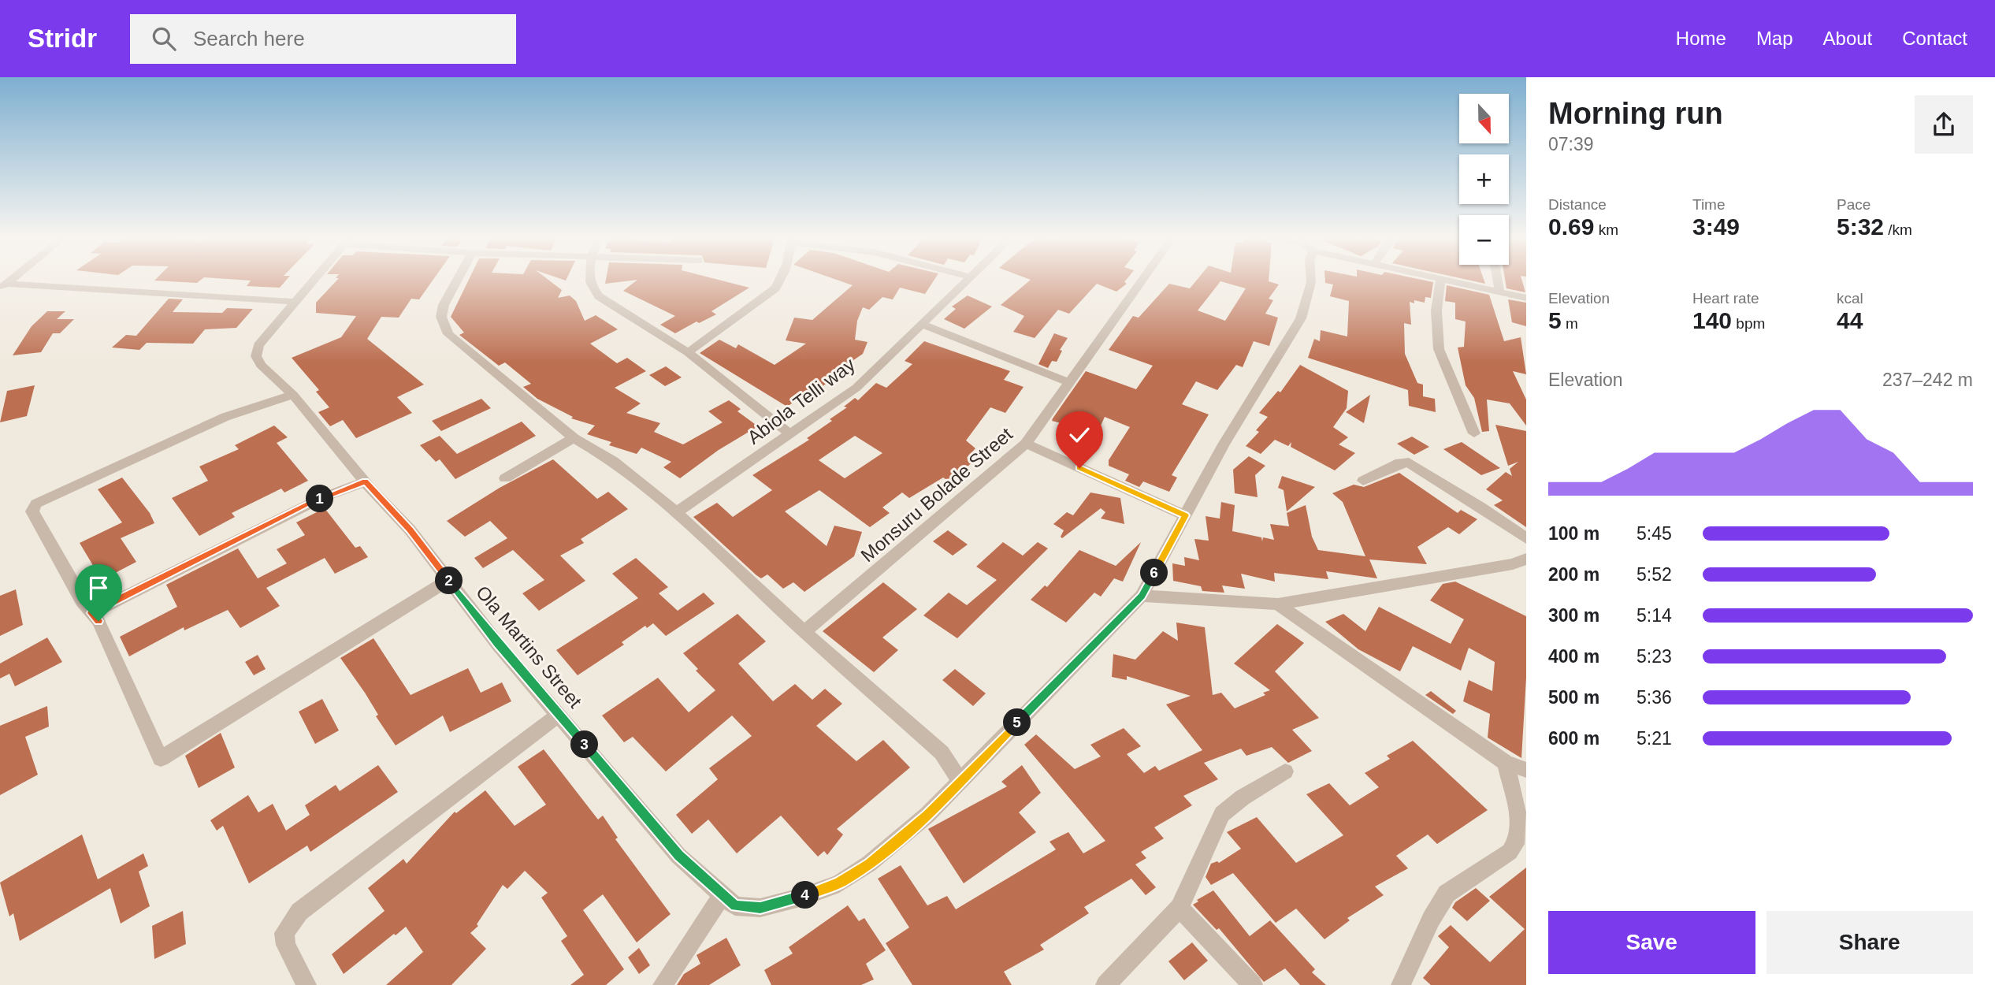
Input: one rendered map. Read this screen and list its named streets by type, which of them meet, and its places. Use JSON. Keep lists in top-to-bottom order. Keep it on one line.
{"streets":{"street":["Abiola Telli way","Monsuru Bolade Street","Ola Martins Street"]},"north":"bottom","page":{"header":"Stridr","search":"Search here","nav":["Home","Map","About","Contact"],"heading":["Morning run","07:39"],"map_buttons":["+","−"],"stats":[["Distance","0.69 km"],["Time","3:49"],["Pace","5:32 /km"],["Elevation","5 m"],["Heart rate","140 bpm"],["kcal","44"]],"chart":["Elevation","237–242 m"],"pins":["1","6","2","5","3","4"],"list":[{"name":"100 m","note":"5:45"},{"name":"200 m","note":"5:52"},{"name":"300 m","note":"5:14"},{"name":"400 m","note":"5:23"},{"name":"500 m","note":"5:36"},{"name":"600 m","note":"5:21"}],"buttons":["Save","Share"]}}
